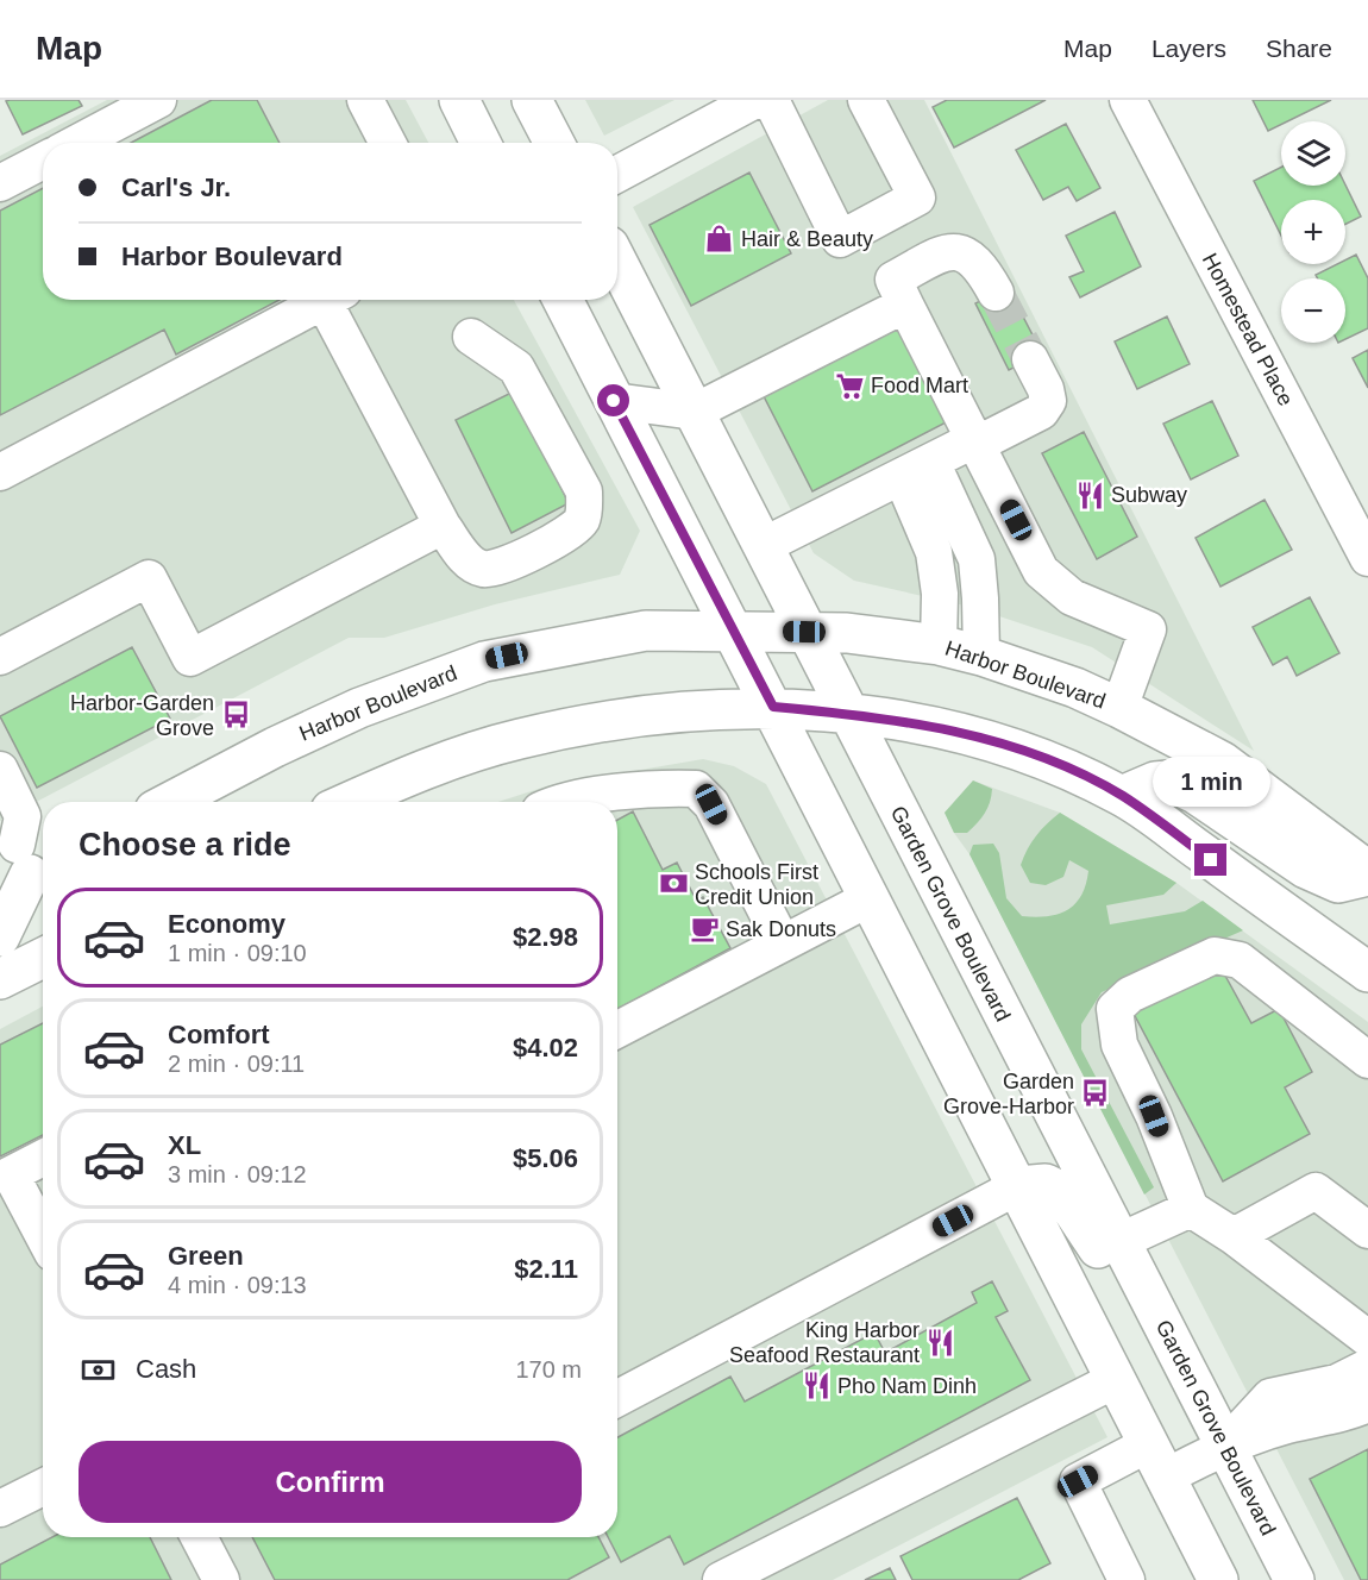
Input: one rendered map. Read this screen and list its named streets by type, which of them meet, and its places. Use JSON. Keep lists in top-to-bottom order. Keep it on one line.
{"streets":{"main road":["Harbor Boulevard","Garden Grove Boulevard"],"street":["Homestead Place"]},"crossings":[["Harbor Boulevard","Garden Grove Boulevard"]],"places":{"shop":["Hair & Beauty"],"supermarket":["Food Mart"],"restaurant":["Subway","King Harbor Seafood Restaurant","Pho Nam Dinh"],"bus stop":["Harbor-Garden Grove","Garden Grove-Harbor"],"bank":["Schools First Credit Union"],"cafe":["Sak Donuts"]},"page":{"header":"Map","nav":["Map","Layers","Share"],"map_buttons":["+","−"],"banner":["Carl's Jr.","Harbor Boulevard"],"bubble":"1 min","heading":"Choose a ride","list":[{"name":"Economy","note":"1 min · 09:10","value":"$2.98"},{"name":"Comfort","note":"2 min · 09:11","value":"$4.02"},{"name":"XL","note":"3 min · 09:12","value":"$5.06"},{"name":"Green","note":"4 min · 09:13","value":"$2.11"}],"pay":["Cash","170 m"],"buttons":"Confirm"}}
